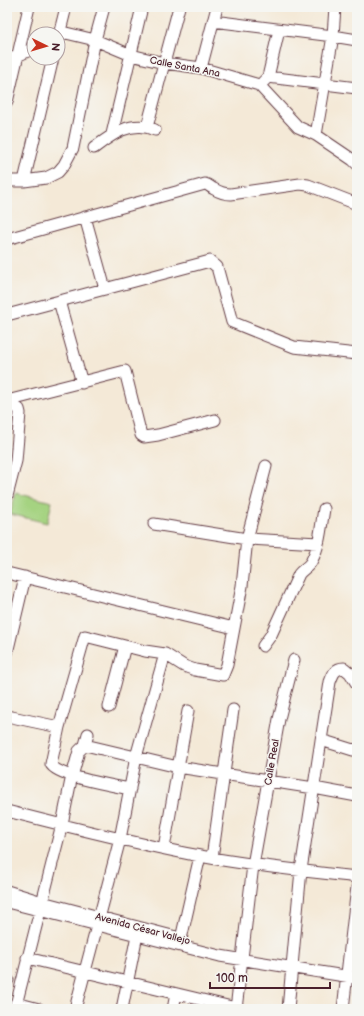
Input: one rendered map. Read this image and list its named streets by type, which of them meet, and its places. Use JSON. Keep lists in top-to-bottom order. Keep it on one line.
{"streets":{"street":["Calle Santa Ana","Calle Real","Avenida César Vallejo"]},"crossings":[["Calle Real","Avenida César Vallejo"]],"scale_bar":"100 m","north":"right"}
